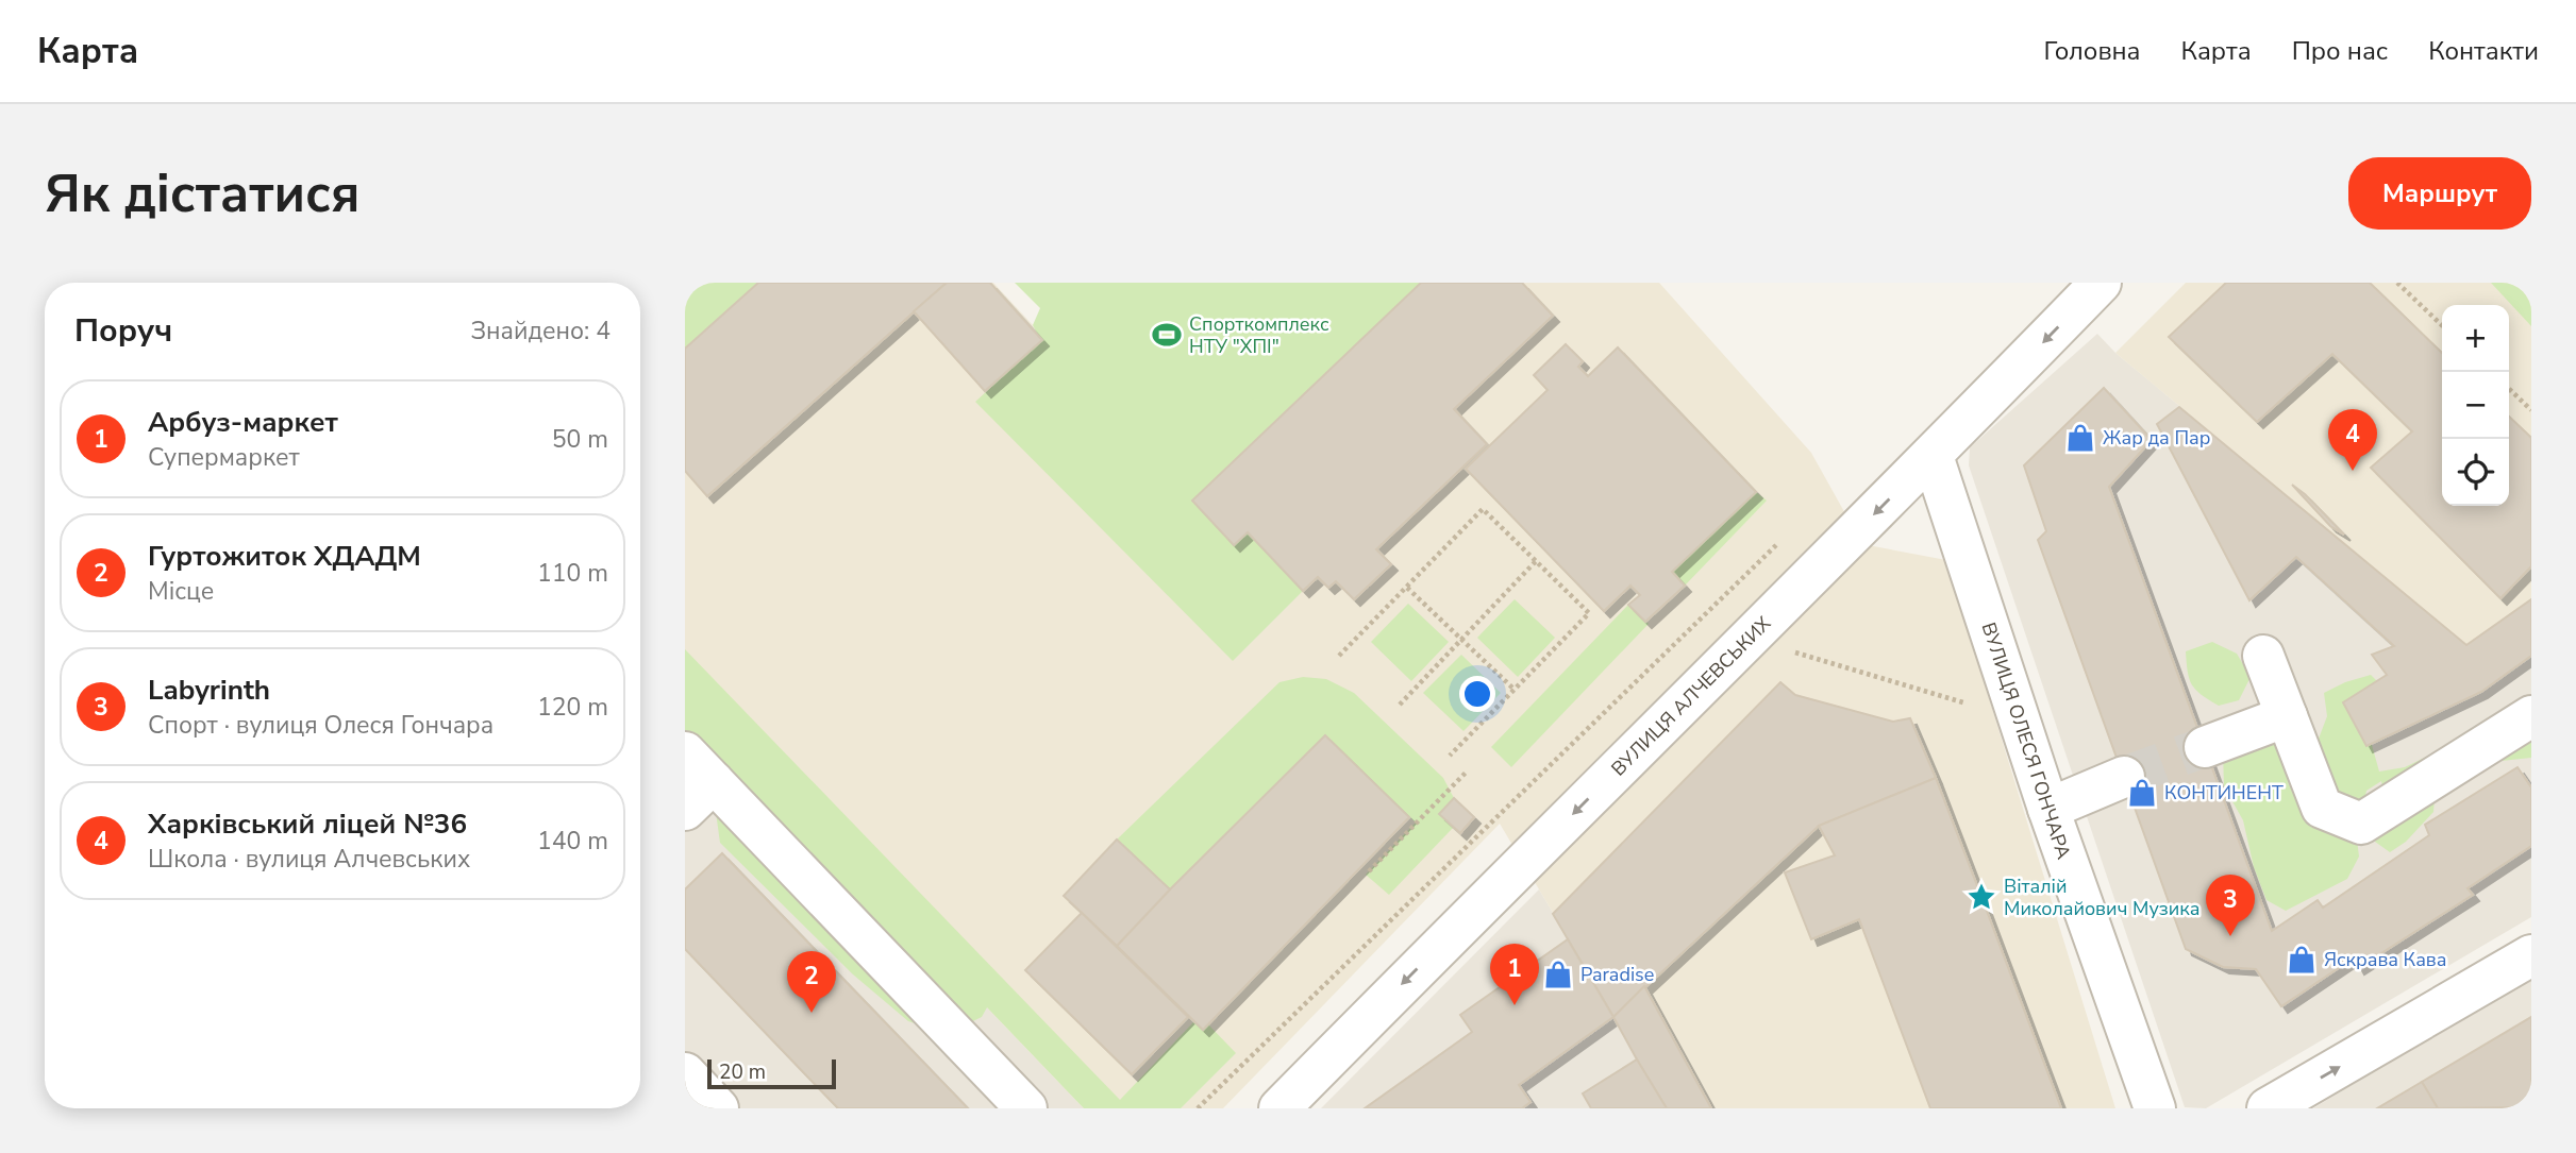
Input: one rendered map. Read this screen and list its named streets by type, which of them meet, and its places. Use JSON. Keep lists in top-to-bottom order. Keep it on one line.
{"streets":{"street":["ВУЛИЦЯ АЛЧЕВСЬКИХ","ВУЛИЦЯ ОЛЕСЯ ГОНЧАРА"]},"crossings":[["ВУЛИЦЯ АЛЧЕВСЬКИХ","ВУЛИЦЯ ОЛЕСЯ ГОНЧАРА"]],"one_way":["ВУЛИЦЯ АЛЧЕВСЬКИХ"],"places":{"sports":["Спорткомплекс НТУ \"ХПІ\""],"shop":["Жар да Пар","КОНТИНЕНТ","Яскрава Кава","Paradise"],"place":["Віталій Миколайович Музика"]},"scale_bar":"20 m","page":{"header":"Карта","nav":["Головна","Карта","Про нас","Контакти"],"buttons":"Маршрут","title":"Як дістатися","heading":["Поруч","Знайдено: 4"],"map_buttons":["+","−"],"list":[{"mark":"1","name":"Арбуз-маркет","note":"Супермаркет","value":"50 m"},{"mark":"2","name":"Гуртожиток ХДАДМ","note":"Місце","value":"110 m"},{"mark":"3","name":"Labyrinth","note":"Спорт · вулиця Олеся Гончара","value":"120 m"},{"mark":"4","name":"Харківський ліцей №36","note":"Школа · вулиця Алчевських","value":"140 m"}],"pins":["4","3","1","2"],"scale":"20 m"}}
